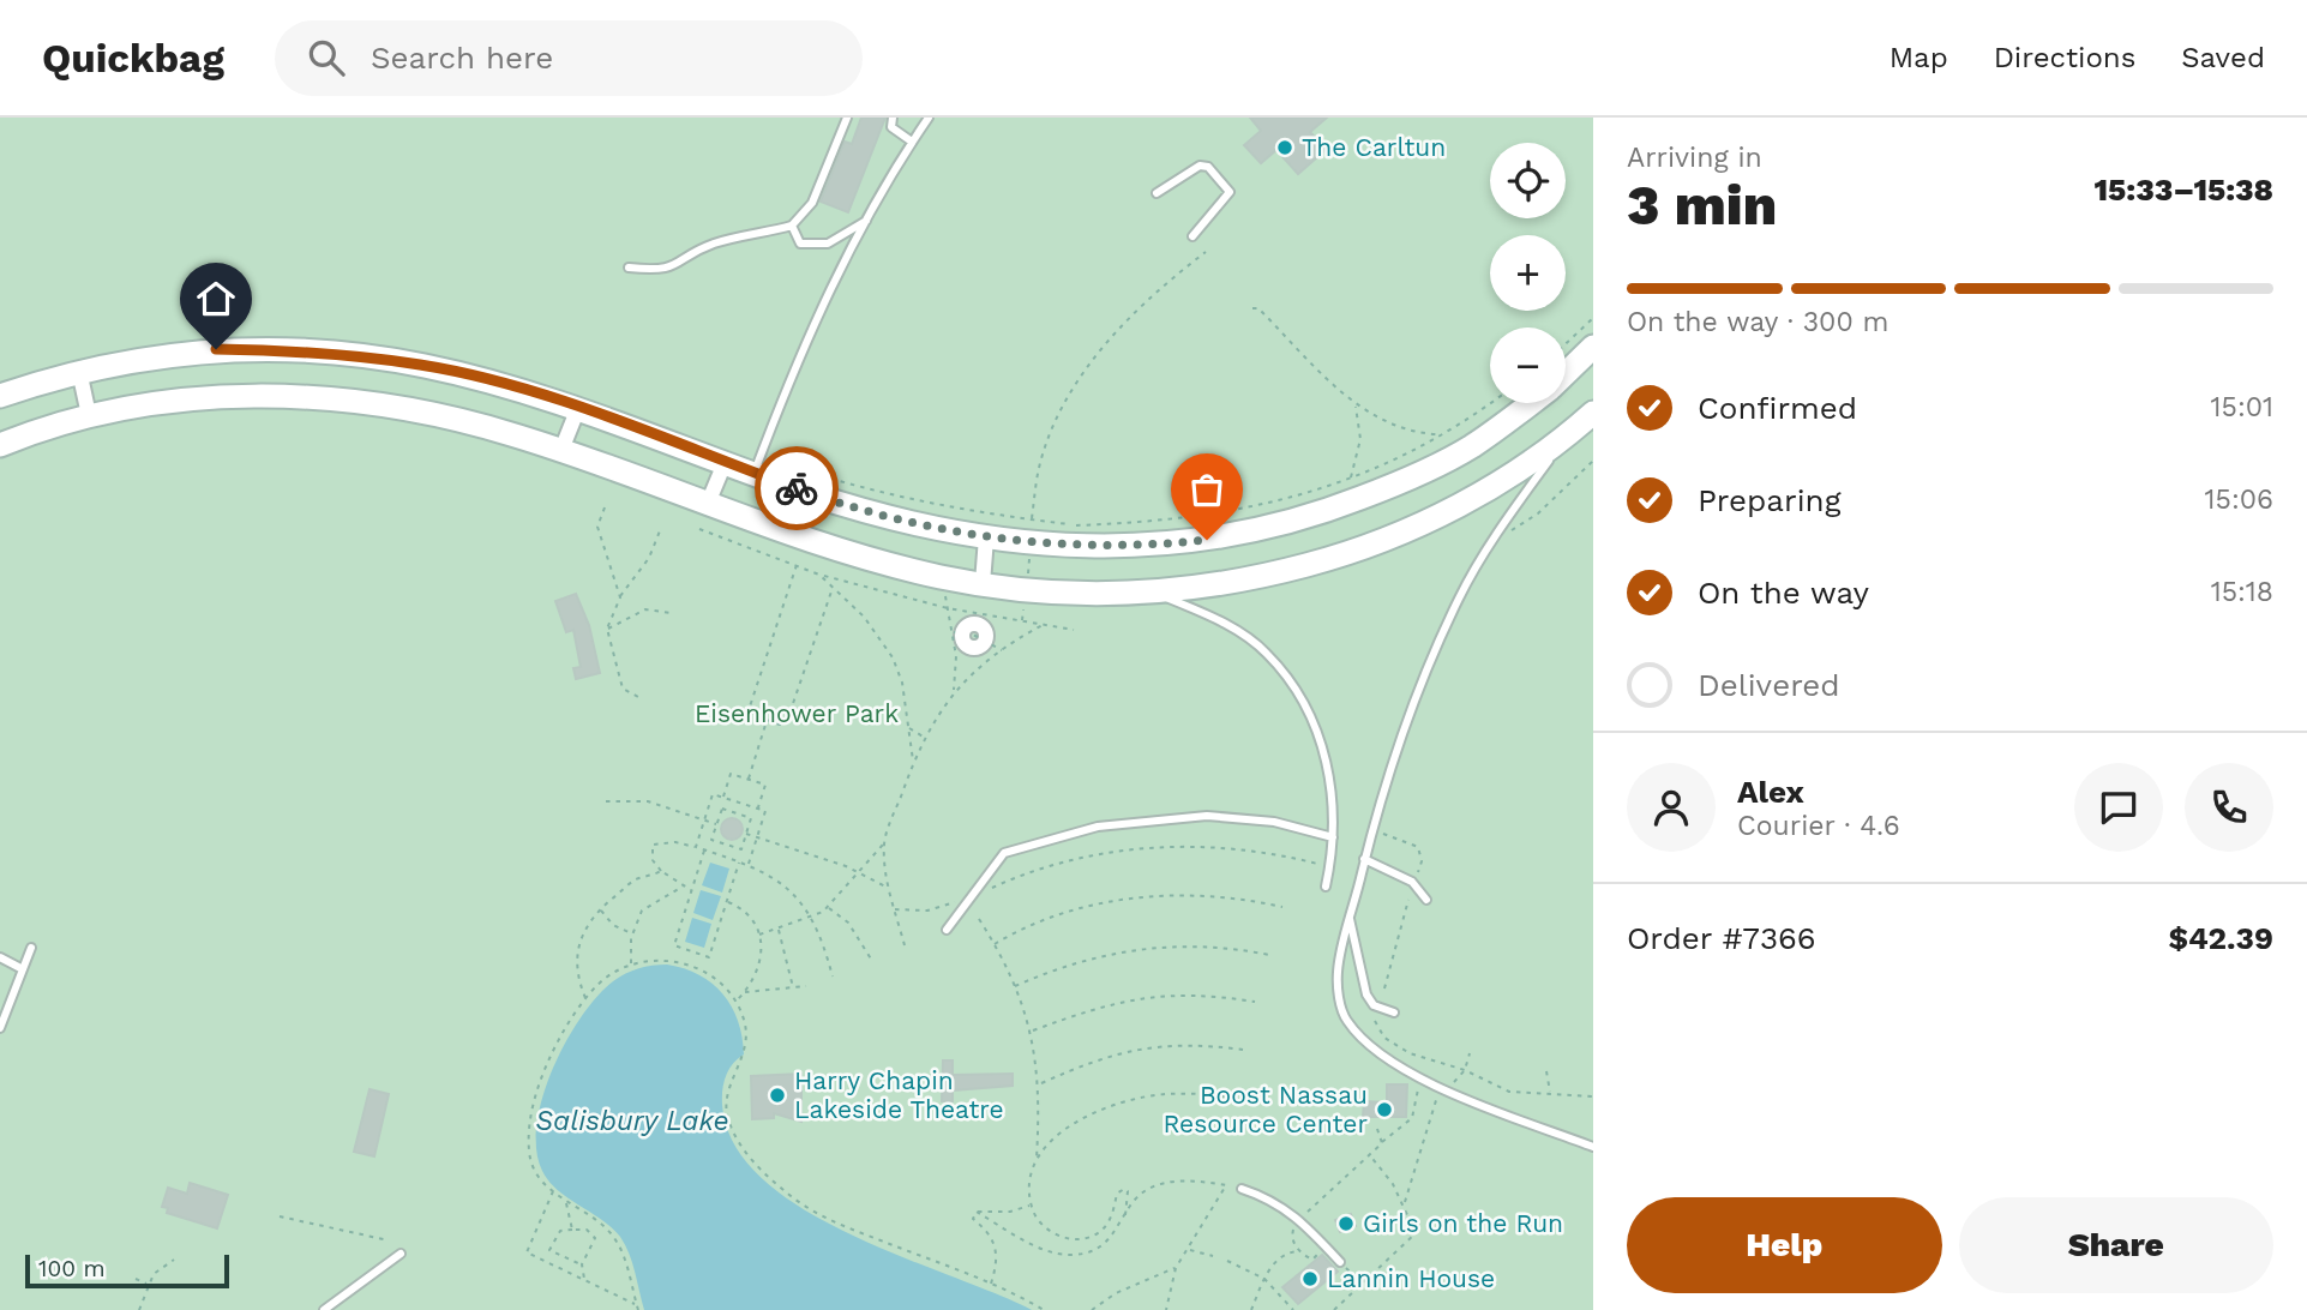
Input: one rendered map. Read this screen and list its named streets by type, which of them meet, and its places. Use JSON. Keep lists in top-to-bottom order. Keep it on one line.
{"water":["Salisbury Lake"],"parks":["Eisenhower Park"],"places":["The Carltun","Harry Chapin Lakeside Theatre","Boost Nassau Resource Center","Girls on the Run","Lannin House"],"scale_bar":"100 m","page":{"header":"Quickbag","search":"Search here","nav":["Map","Directions","Saved"],"heading":["3 min","Arriving in","15:33–15:38"],"panel":["Alex","Courier · 4.6","Order #7366","$42.39"],"map_buttons":["+","−"],"bar":"On the way · 300 m","list":[["Confirmed","15:01"],["Preparing","15:06"],["On the way","15:18"],"Delivered"],"buttons":["Help","Share"],"scale":"100 m"}}
